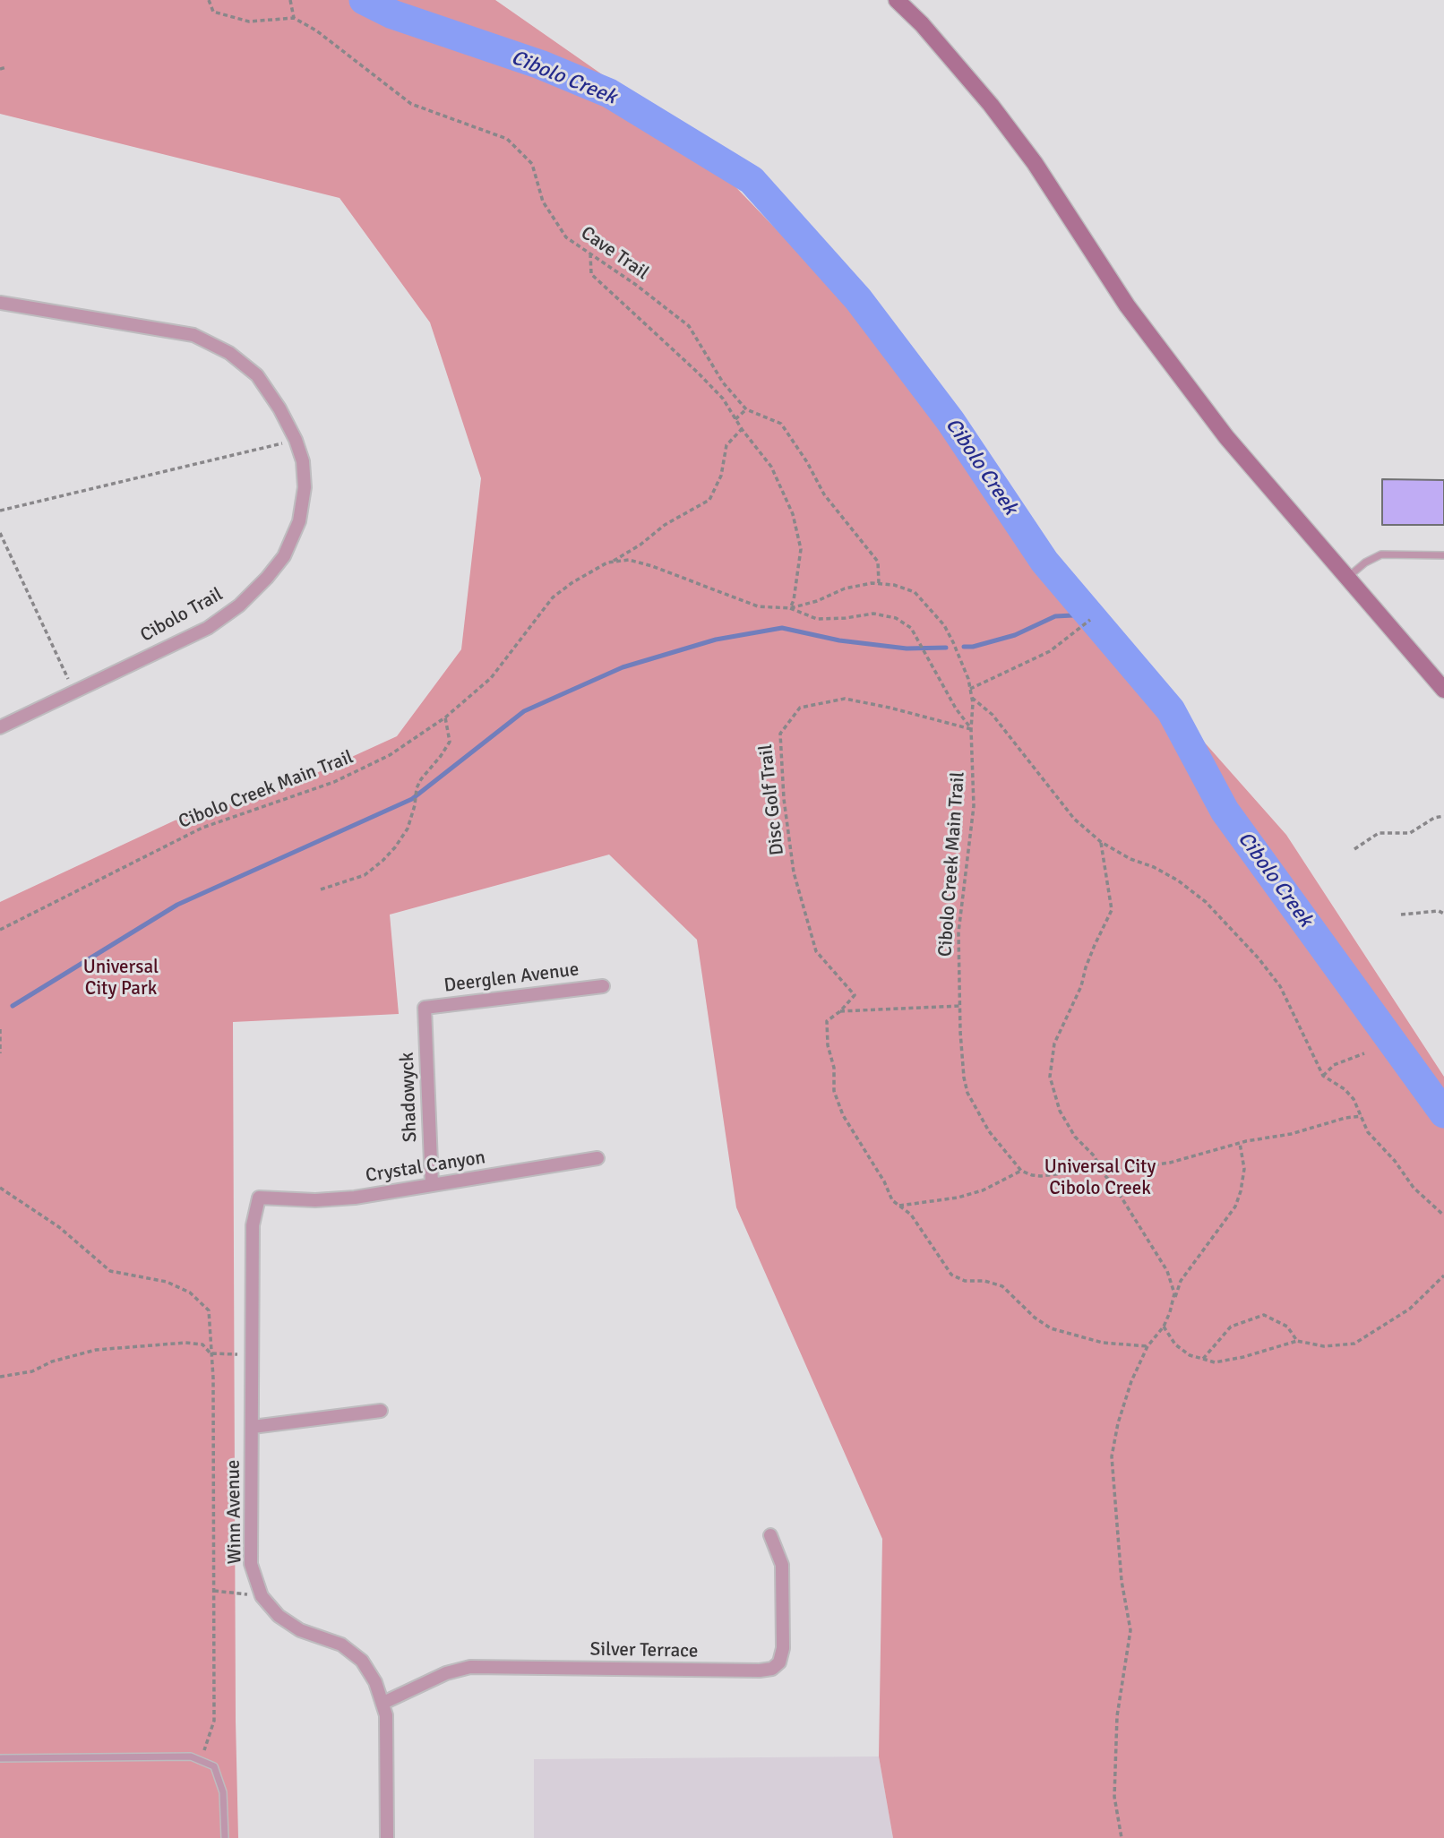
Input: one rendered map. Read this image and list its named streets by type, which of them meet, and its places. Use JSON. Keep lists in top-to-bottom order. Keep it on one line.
{"streets":{"street":["Cibolo Trail","Deerglen Avenue","Shadowyck","Crystal Canyon","Winn Avenue","Silver Terrace"],"path":["Cave Trail","Cibolo Creek Main Trail","Disc Golf Trail"]},"crossings":[["Cave Trail","Cibolo Creek Main Trail"],["Cibolo Creek Main Trail","Disc Golf Trail"],["Deerglen Avenue","Shadowyck"],["Shadowyck","Crystal Canyon"],["Crystal Canyon","Winn Avenue"],["Winn Avenue","Silver Terrace"]],"water":["Cibolo Creek"],"parks":["Universal City Park","Universal City Cibolo Creek"]}
